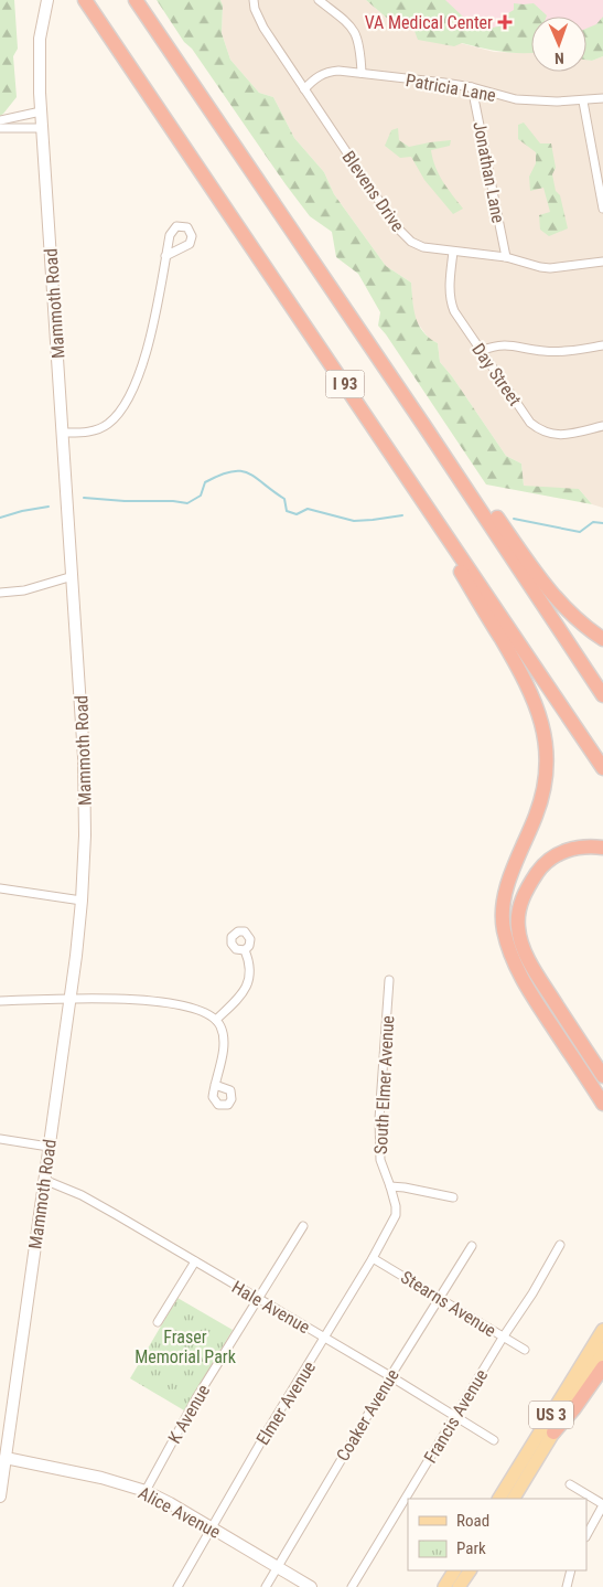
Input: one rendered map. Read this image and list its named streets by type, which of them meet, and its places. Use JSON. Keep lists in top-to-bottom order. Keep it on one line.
{"streets":{"highway":["I 93"],"main road":["Mammoth Road","US 3","Alice Avenue"],"street":["Patricia Lane","Jonathan Lane","Blevens Drive","Day Street","South Elmer Avenue","Stearns Avenue","Hale Avenue","Elmer Avenue","K Avenue","Coaker Avenue","Francis Avenue"]},"crossings":[["Patricia Lane","Jonathan Lane"],["Patricia Lane","Blevens Drive"],["Jonathan Lane","Blevens Drive"],["Blevens Drive","Day Street"],["Mammoth Road","Hale Avenue"],["Mammoth Road","Alice Avenue"],["South Elmer Avenue","Elmer Avenue"],["Stearns Avenue","Elmer Avenue"],["Stearns Avenue","Coaker Avenue"],["Stearns Avenue","Francis Avenue"],["Hale Avenue","Elmer Avenue"],["Hale Avenue","K Avenue"],["Hale Avenue","Coaker Avenue"],["Hale Avenue","Francis Avenue"],["Elmer Avenue","Alice Avenue"],["K Avenue","Alice Avenue"],["Coaker Avenue","Alice Avenue"]],"parks":["Fraser Memorial Park"],"places":{"health":["VA Medical Center"]},"legend":["Road","Park"],"north":"bottom"}
